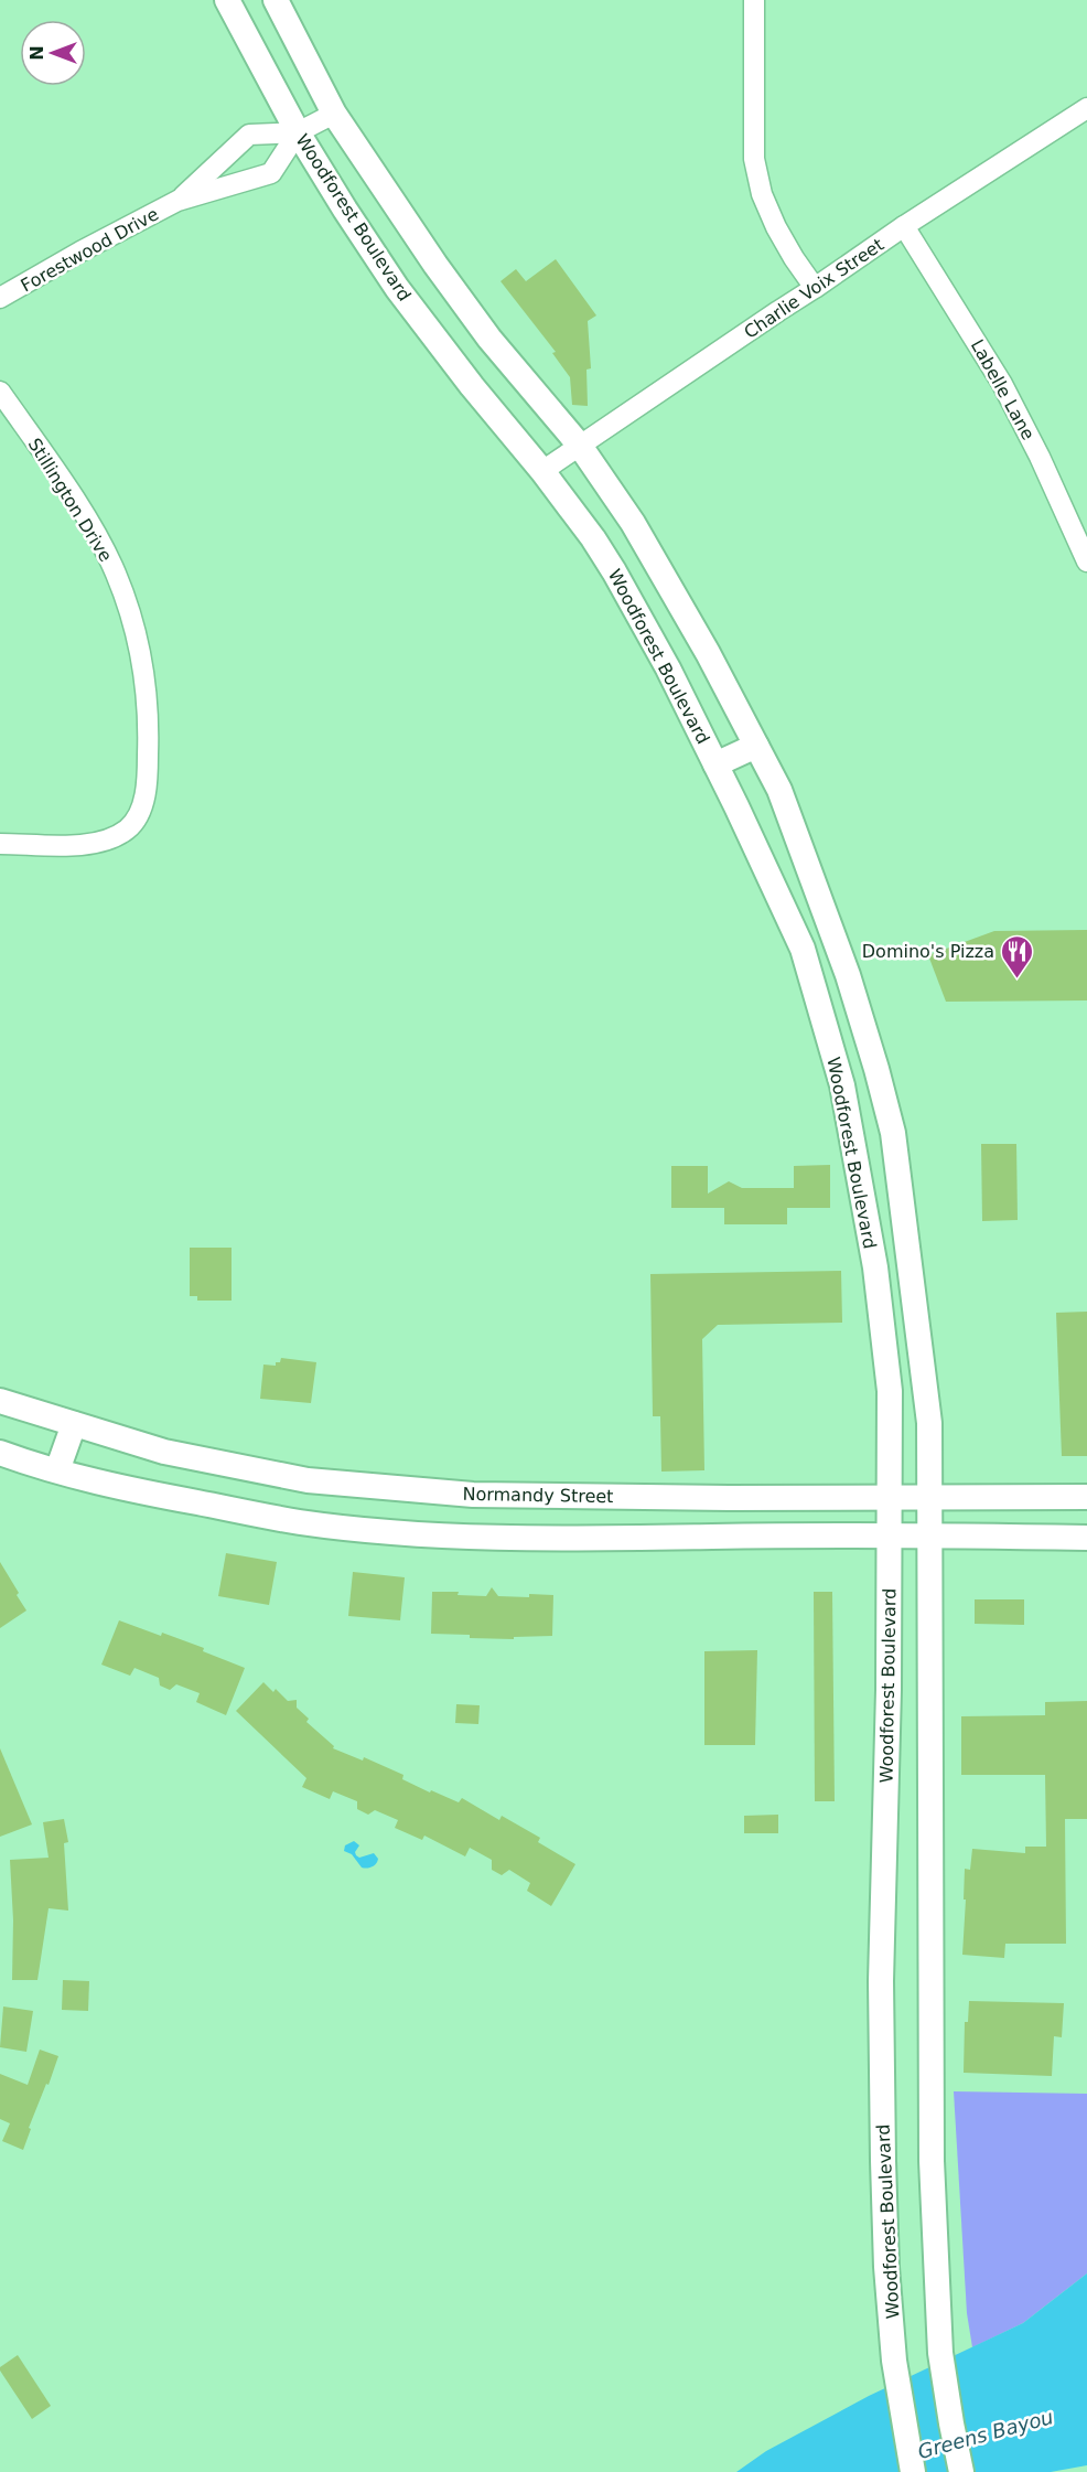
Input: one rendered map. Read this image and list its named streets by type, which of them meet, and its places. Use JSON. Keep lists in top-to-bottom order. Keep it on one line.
{"streets":{"main road":["Woodforest Boulevard","Normandy Street"],"street":["Forestwood Drive","Charlie Voix Street","Labelle Lane","Stillington Drive"]},"crossings":[["Woodforest Boulevard","Forestwood Drive"],["Woodforest Boulevard","Charlie Voix Street"],["Woodforest Boulevard","Normandy Street"],["Charlie Voix Street","Labelle Lane"]],"water":["Greens Bayou"],"places":{"restaurant":["Domino's Pizza"]},"north":"left"}
